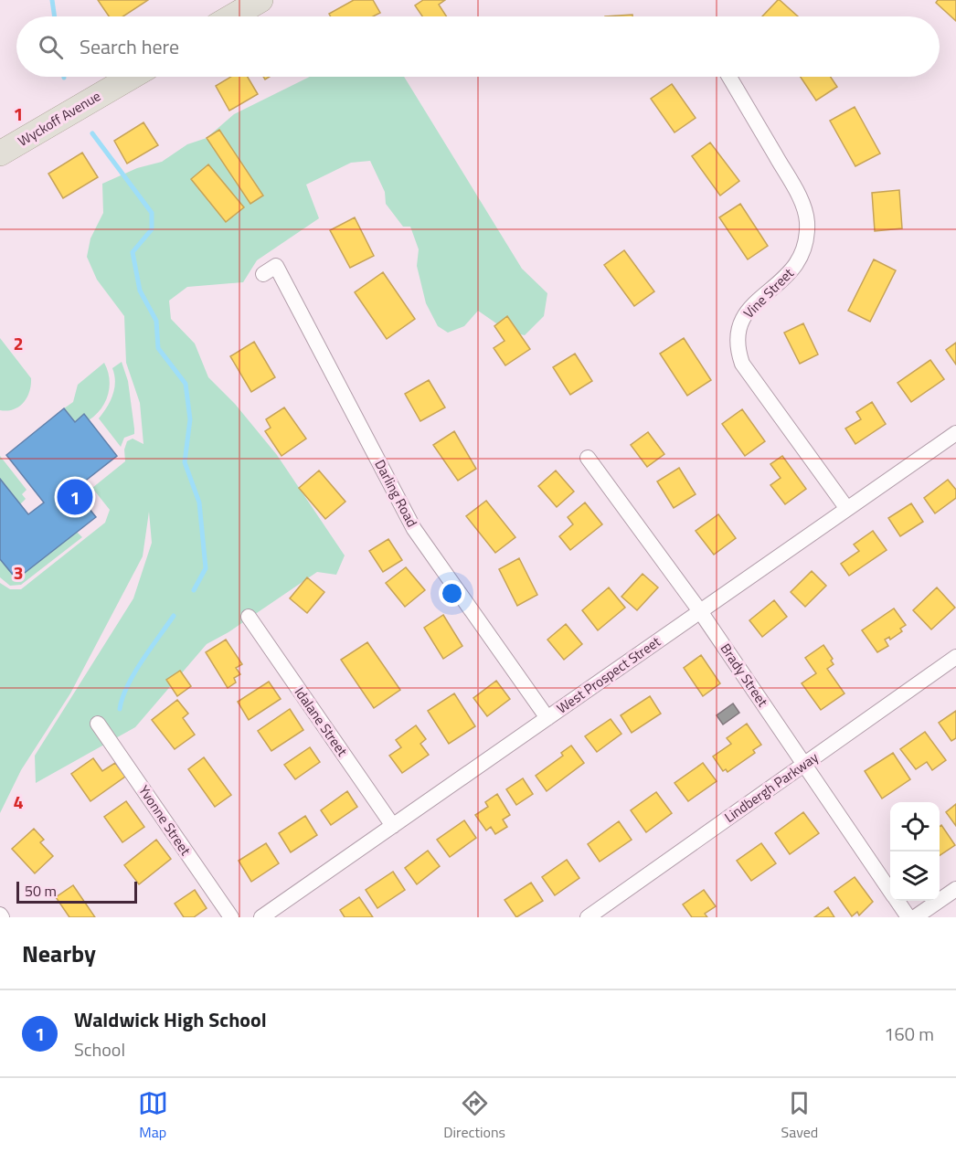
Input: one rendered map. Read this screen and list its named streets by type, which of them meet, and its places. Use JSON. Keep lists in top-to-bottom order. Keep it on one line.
{"streets":{"main road":["Wyckoff Avenue"],"street":["Vine Street","Darling Road","West Prospect Street","Brady Street","Idalane Street","Lindbergh Parkway","Yvonne Street"]},"crossings":[["Vine Street","West Prospect Street"],["Darling Road","West Prospect Street"],["West Prospect Street","Brady Street"],["West Prospect Street","Idalane Street"],["Brady Street","Lindbergh Parkway"]],"scale_bar":"50 m","page":{"search":"Search here","pins":"1","scale":"50 m","heading":"Nearby","list":[{"mark":"1","name":"Waldwick High School","note":"School","value":"160 m"}],"nav":["Map","Directions","Saved"]},"grid":{"rows":["1","2","3","4"]}}
